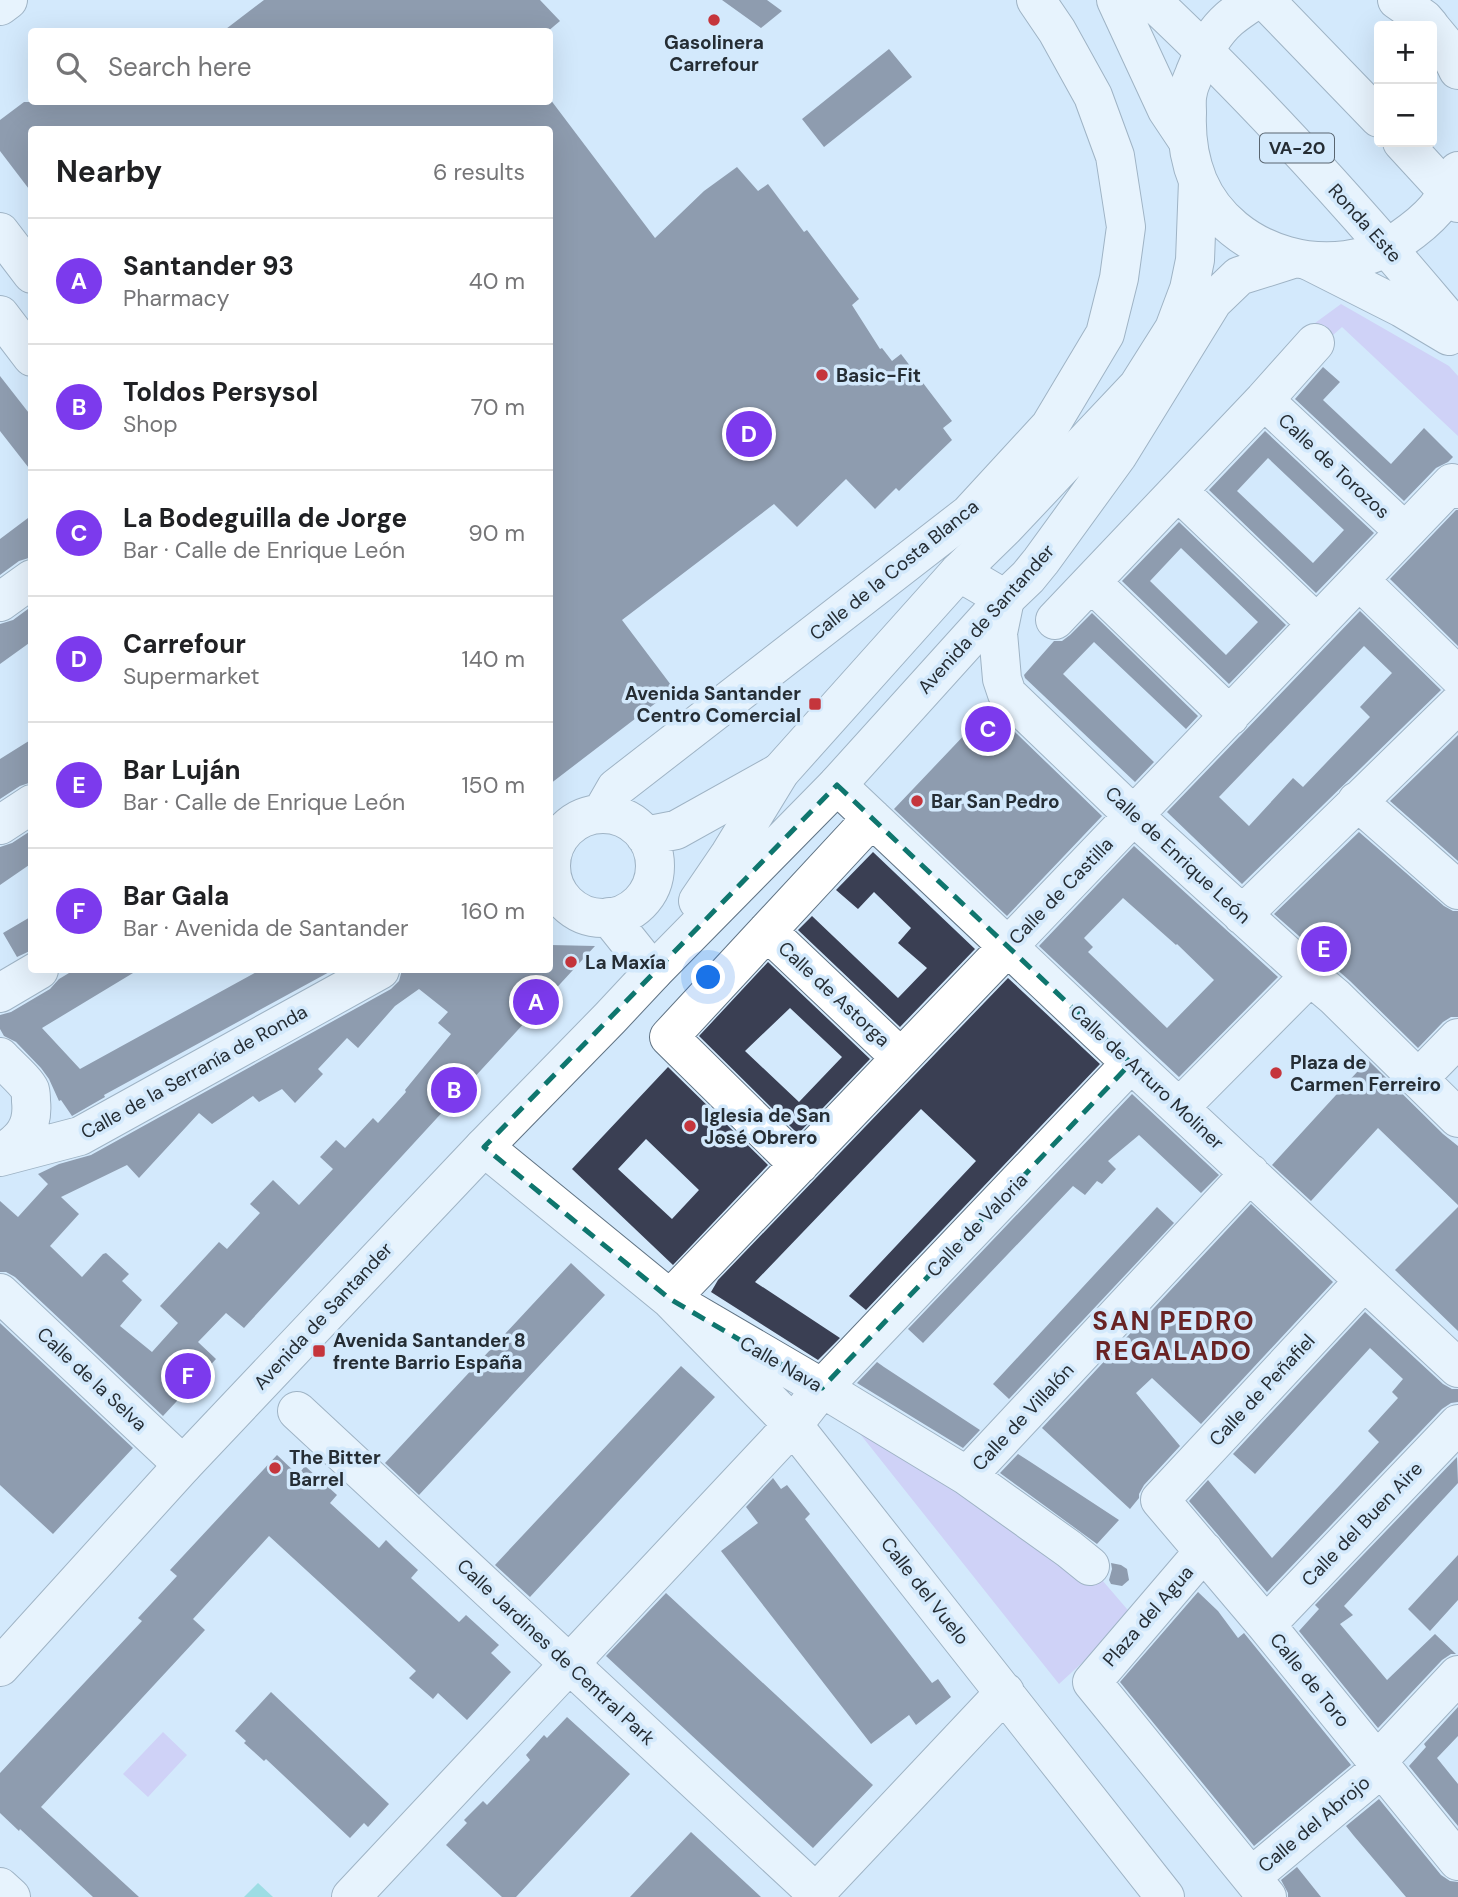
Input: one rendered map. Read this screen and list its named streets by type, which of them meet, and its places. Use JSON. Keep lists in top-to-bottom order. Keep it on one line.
{"streets":{"main road":["VA-20","Ronda Este","Calle de Torozos","Calle de la Costa Blanca","Avenida de Santander","Calle de Enrique León","Calle de Castilla","Calle de Astorga","Calle de la Serranía de Ronda","Calle de Arturo Moliner","Calle de Valoria","Calle Nava","Calle de la Selva","Calle de Peñafiel","Calle de Villalón","Calle del Buen Aire","Calle del Vuelo","Plaza del Agua","Calle Jardines de Central Park","Calle de Toro","Calle del Abrojo"]},"crossings":[["Calle de Torozos","Calle de Castilla"],["Avenida de Santander","Calle de Enrique León"],["Avenida de Santander","Calle de Arturo Moliner"],["Avenida de Santander","Calle Nava"],["Avenida de Santander","Calle de la Selva"],["Calle de Enrique León","Calle de Castilla"],["Calle de Castilla","Calle de Astorga"],["Calle de Castilla","Calle de Arturo Moliner"],["Calle de Castilla","Calle Nava"],["Calle de Castilla","Calle del Vuelo"],["Calle de Arturo Moliner","Calle de Valoria"],["Calle de Arturo Moliner","Calle de Peñafiel"],["Calle de Arturo Moliner","Calle de Villalón"],["Calle de Valoria","Calle Nava"],["Calle de Valoria","Calle del Vuelo"],["Calle de Valoria","Calle Jardines de Central Park"],["Calle Nava","Calle de Villalón"],["Calle Nava","Calle del Vuelo"],["Calle de Peñafiel","Calle de Toro"],["Calle del Buen Aire","Calle de Toro"],["Plaza del Agua","Calle de Toro"],["Plaza del Agua","Calle del Abrojo"],["Calle de Toro","Calle del Abrojo"]],"districts":["SAN PEDRO REGALADO"],"places":{"other":["Gasolinera Carrefour","Basic-Fit","Bar San Pedro","La Maxía","Plaza de Carmen Ferreiro","Iglesia de San José Obrero","The Bitter Barrel"],"transit":["Avenida Santander Centro Comercial","Avenida Santander 8 frente Barrio España"]},"page":{"map_buttons":["+","−"],"search":"Search here","heading":["Nearby","6 results"],"list":[{"mark":"A","name":"Santander 93","note":"Pharmacy","value":"40 m"},{"mark":"B","name":"Toldos Persysol","note":"Shop","value":"70 m"},{"mark":"C","name":"La Bodeguilla de Jorge","note":"Bar · Calle de Enrique León","value":"90 m"},{"mark":"D","name":"Carrefour","note":"Supermarket","value":"140 m"},{"mark":"E","name":"Bar Luján","note":"Bar · Calle de Enrique León","value":"150 m"},{"mark":"F","name":"Bar Gala","note":"Bar · Avenida de Santander","value":"160 m"}],"pins":["D","C","E","A","B","F"]}}
